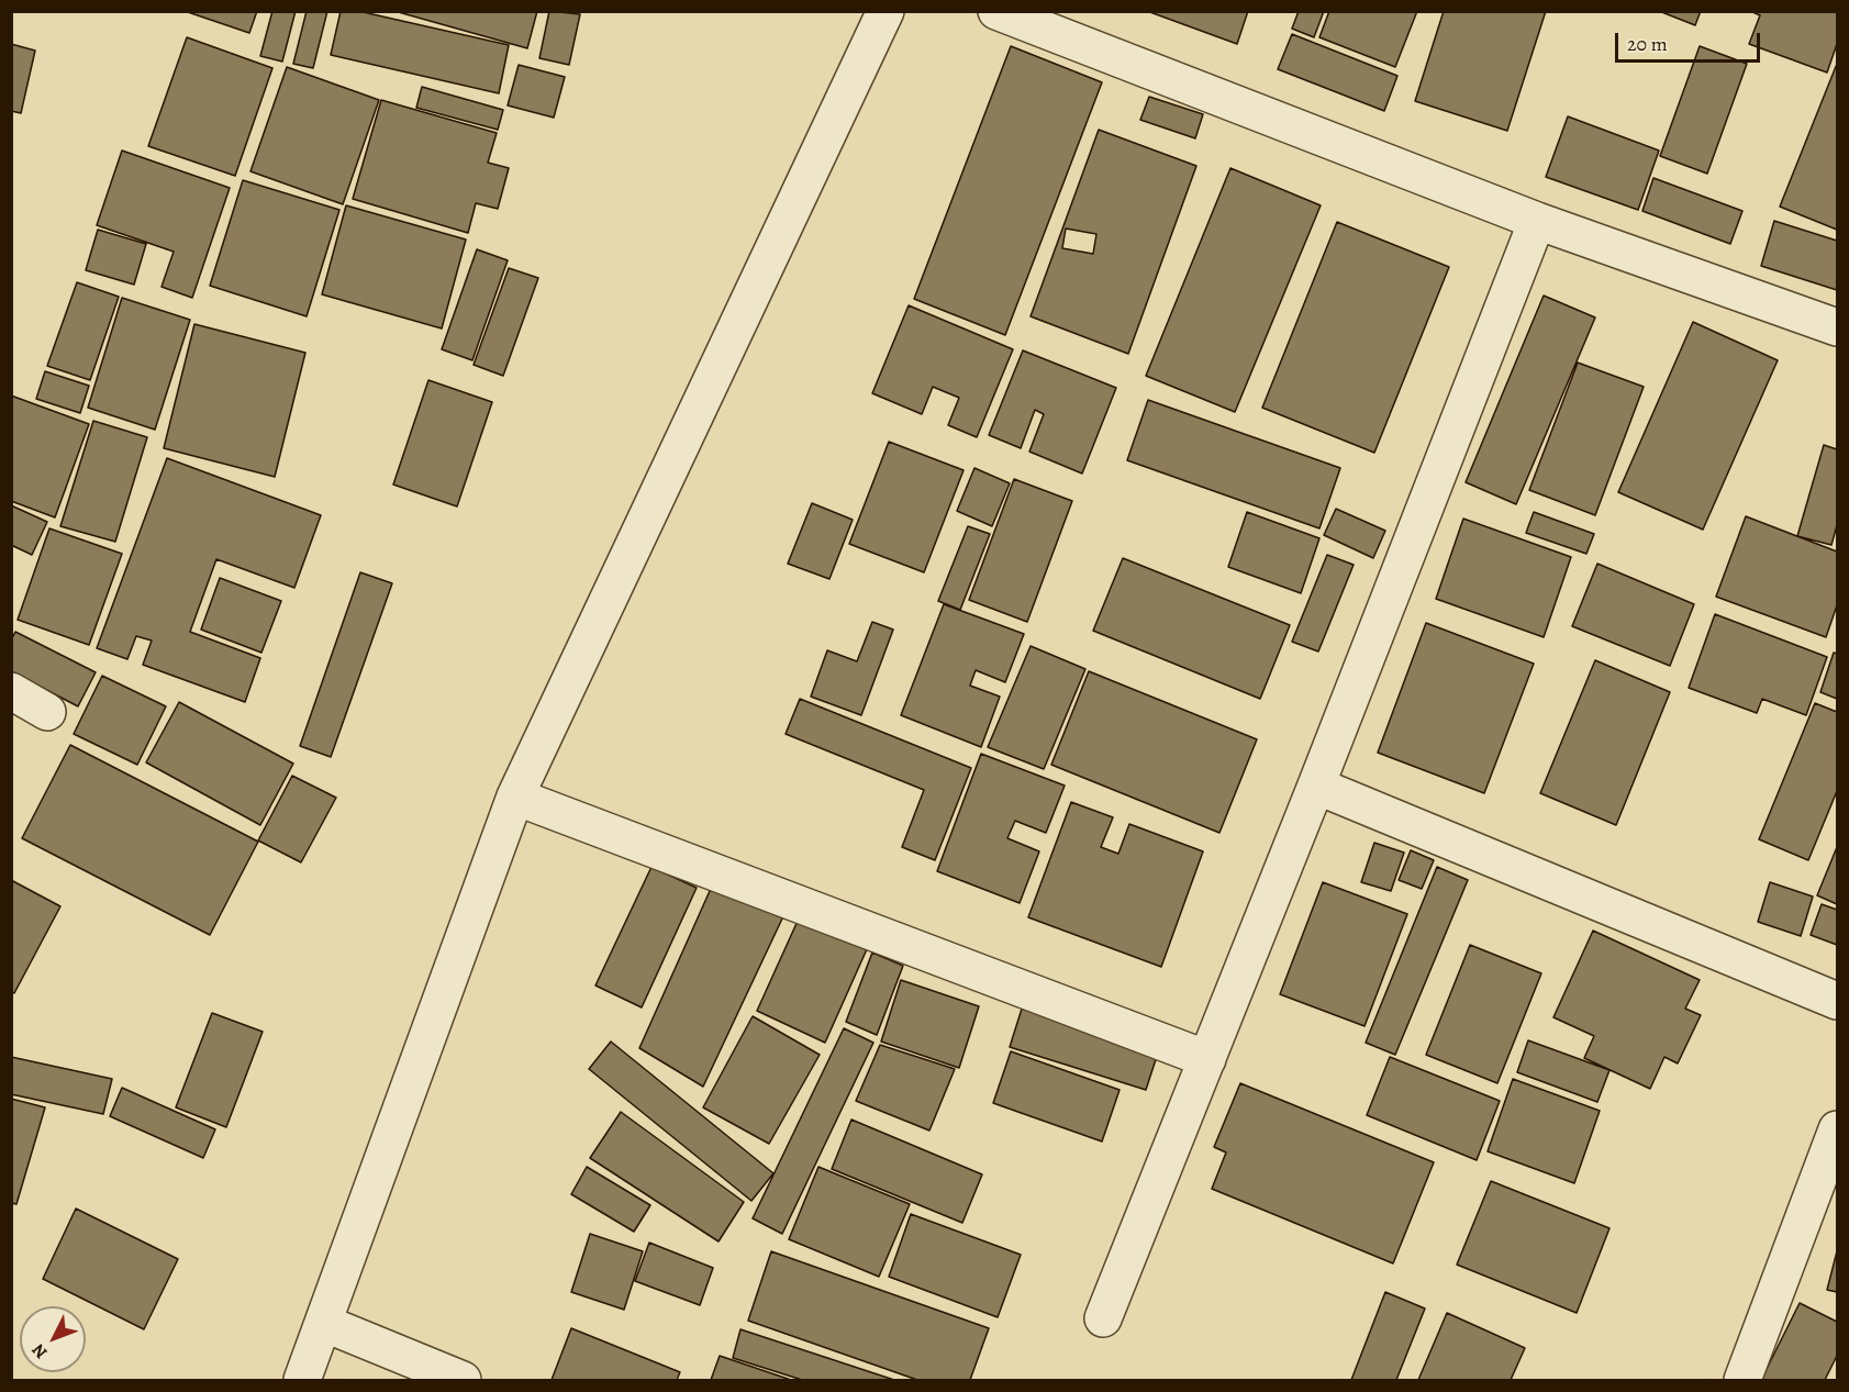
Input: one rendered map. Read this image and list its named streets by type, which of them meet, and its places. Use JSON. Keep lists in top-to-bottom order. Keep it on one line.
{"scale_bar":"20 m","north":"bottom left"}
